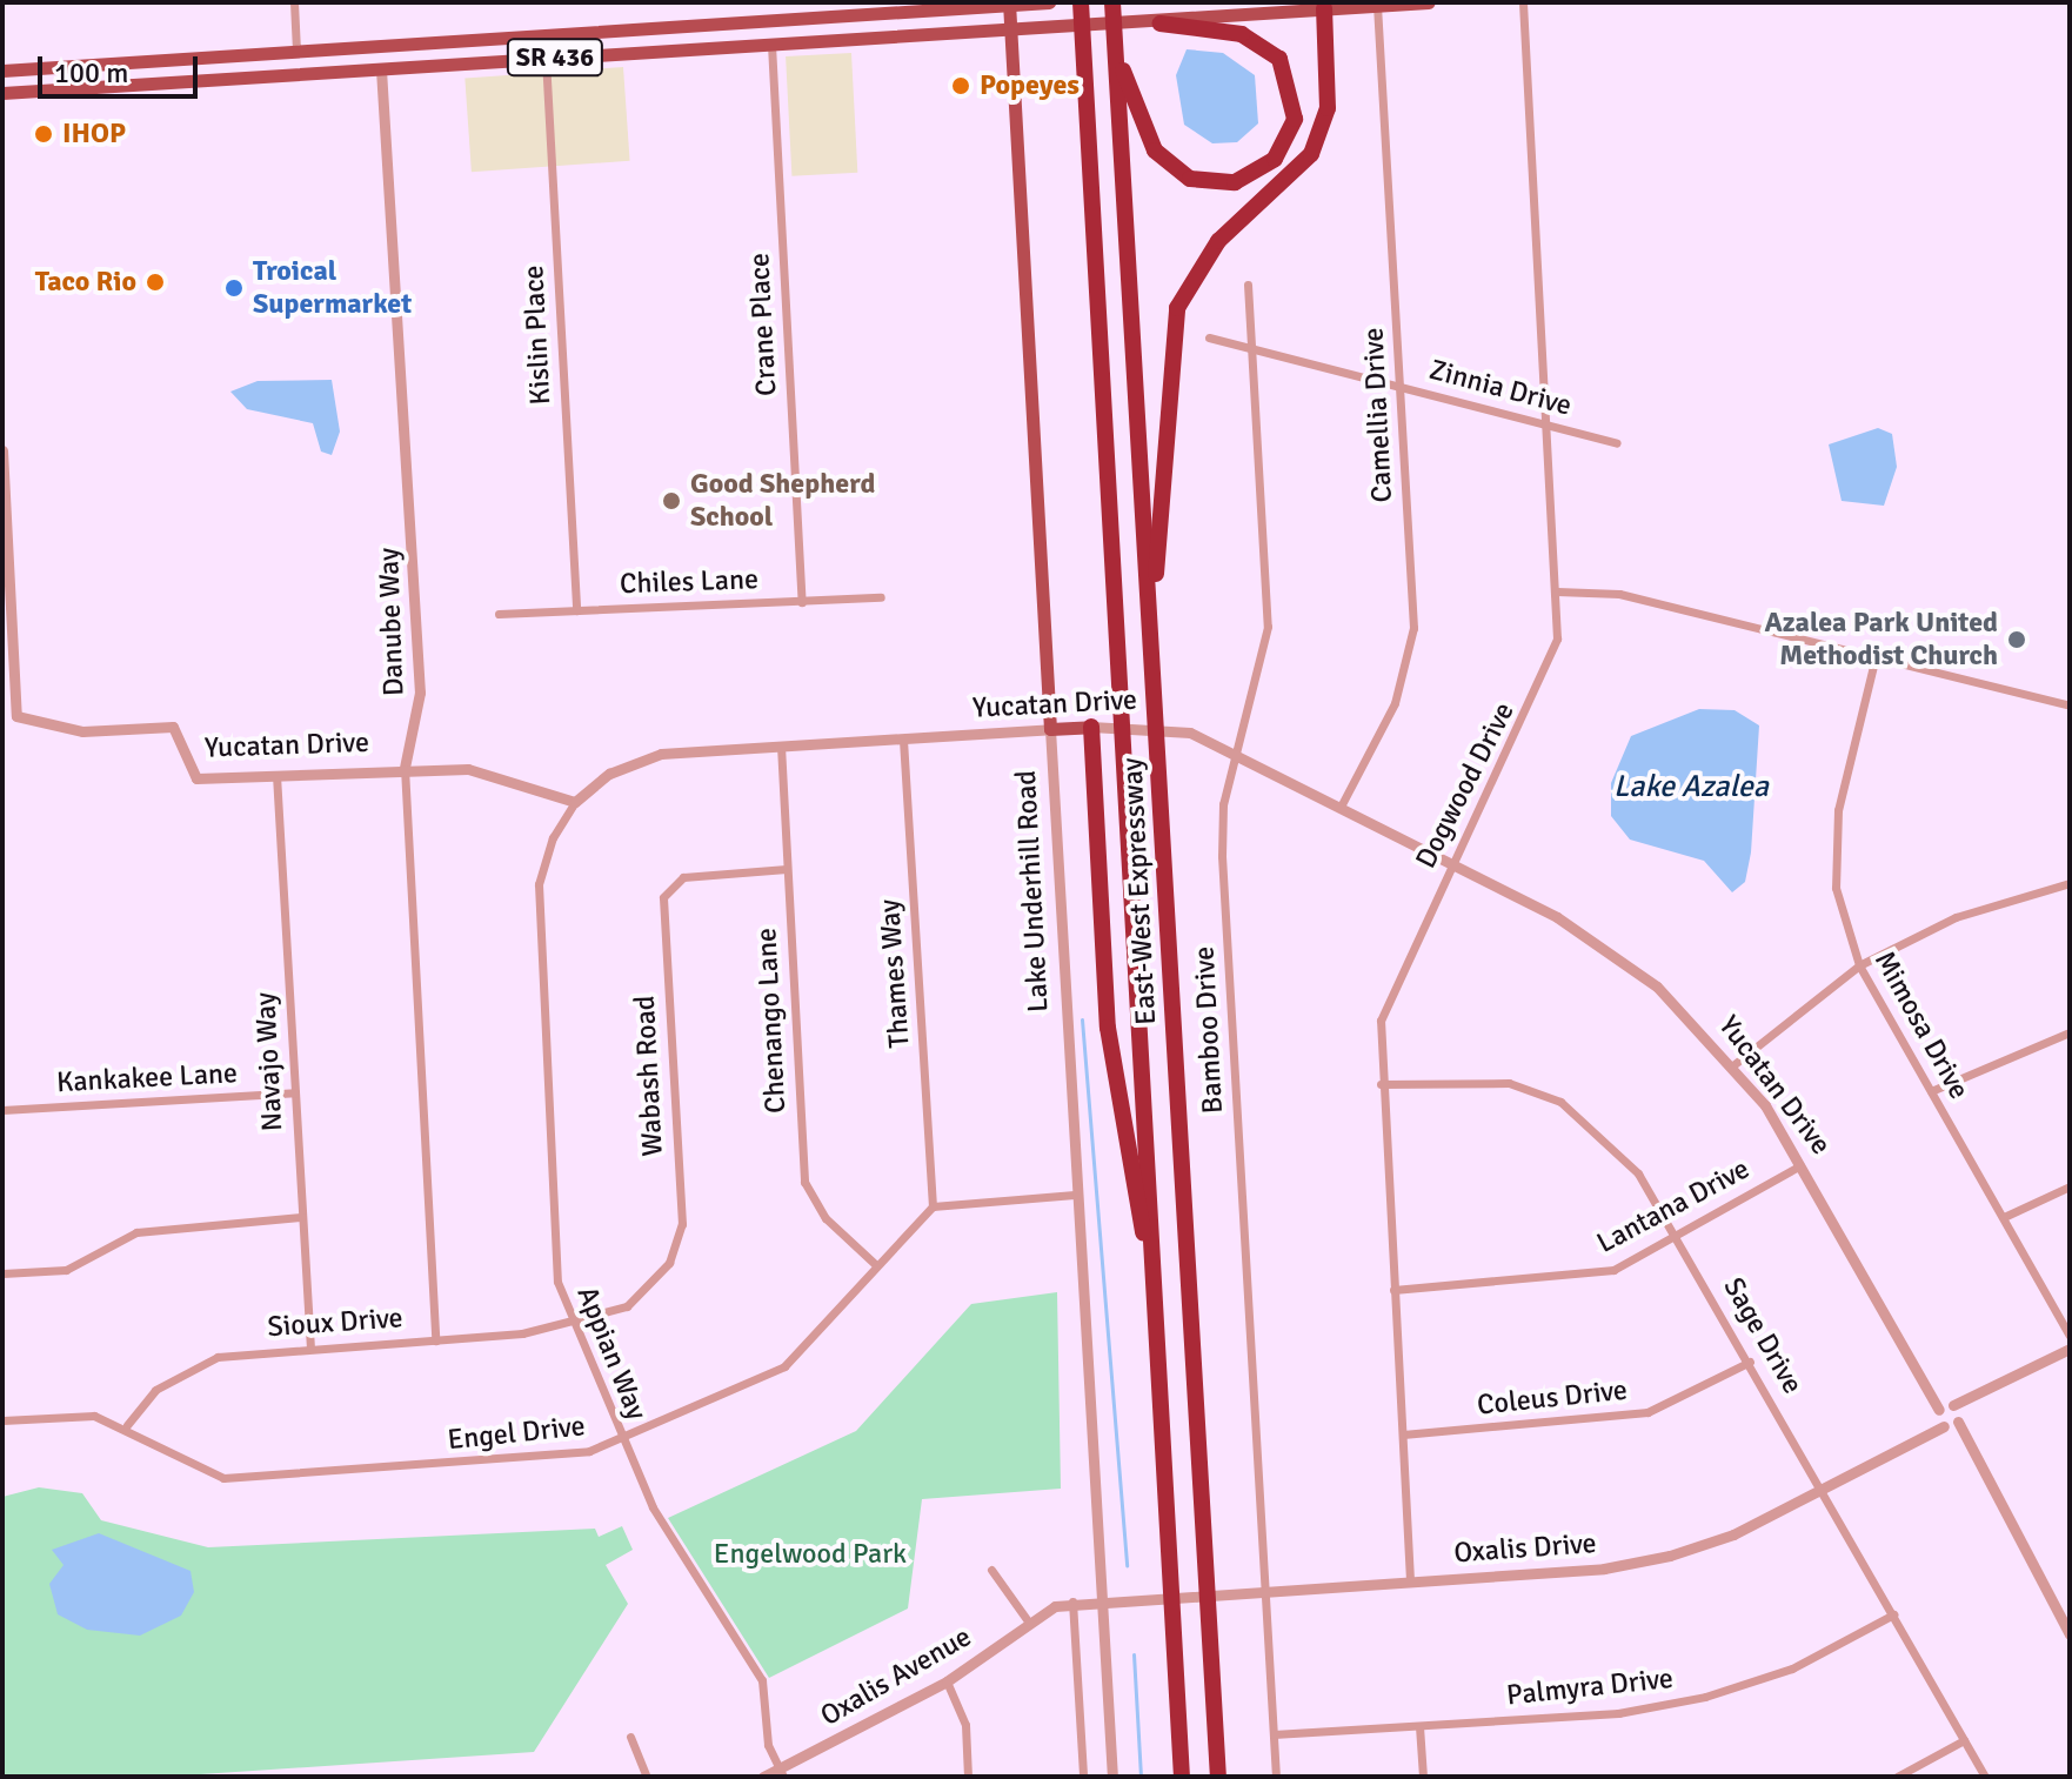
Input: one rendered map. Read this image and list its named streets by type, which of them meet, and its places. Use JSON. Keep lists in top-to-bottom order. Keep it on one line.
{"streets":{"highway":["East-West Expressway"],"main road":["SR 436","Yucatan Drive","Lake Underhill Road"],"street":["Crane Place","Kislin Place","Zinnia Drive","Camellia Drive","Chiles Lane","Danube Way","Dogwood Drive","Thames Way","Chenango Lane","Mimosa Drive","Bamboo Drive","Navajo Way","Wabash Road","Kankakee Lane","Lantana Drive","Sioux Drive","Sage Drive","Appian Way","Coleus Drive","Engel Drive","Oxalis Drive","Oxalis Avenue","Palmyra Drive"]},"crossings":[["SR 436","Crane Place"],["SR 436","Kislin Place"],["SR 436","Camellia Drive"],["SR 436","Danube Way"],["SR 436","Lake Underhill Road"],["Crane Place","Chiles Lane"],["Kislin Place","Chiles Lane"],["Zinnia Drive","Camellia Drive"],["Zinnia Drive","Dogwood Drive"],["Zinnia Drive","Bamboo Drive"],["Camellia Drive","Yucatan Drive"],["Danube Way","Yucatan Drive"],["Danube Way","Sioux Drive"],["Yucatan Drive","Dogwood Drive"],["Yucatan Drive","Lake Underhill Road"],["Yucatan Drive","Thames Way"],["Yucatan Drive","Chenango Lane"],["Yucatan Drive","Bamboo Drive"],["Yucatan Drive","Navajo Way"],["Yucatan Drive","Lantana Drive"],["Yucatan Drive","Appian Way"],["Yucatan Drive","Oxalis Drive"],["Dogwood Drive","Lantana Drive"],["Dogwood Drive","Sage Drive"],["Dogwood Drive","Coleus Drive"],["Dogwood Drive","Oxalis Drive"],["Lake Underhill Road","Oxalis Drive"],["Lake Underhill Road","Oxalis Avenue"],["Thames Way","Engel Drive"],["Chenango Lane","Wabash Road"],["Chenango Lane","Engel Drive"],["Bamboo Drive","Oxalis Drive"],["Bamboo Drive","Palmyra Drive"],["Navajo Way","Kankakee Lane"],["Navajo Way","Sioux Drive"],["Wabash Road","Sioux Drive"],["Wabash Road","Appian Way"],["Lantana Drive","Sage Drive"],["Sioux Drive","Appian Way"],["Sioux Drive","Engel Drive"],["Sage Drive","Coleus Drive"],["Sage Drive","Oxalis Drive"],["Sage Drive","Palmyra Drive"],["Appian Way","Engel Drive"],["Appian Way","Oxalis Avenue"],["Oxalis Drive","Oxalis Avenue"]],"water":["Lake Azalea"],"parks":["Engelwood Park"],"places":["Popeyes","IHOP","Taco Rio","Troical Supermarket","Good Shepherd School","Azalea Park United Methodist Church"],"scale_bar":"100 m"}
